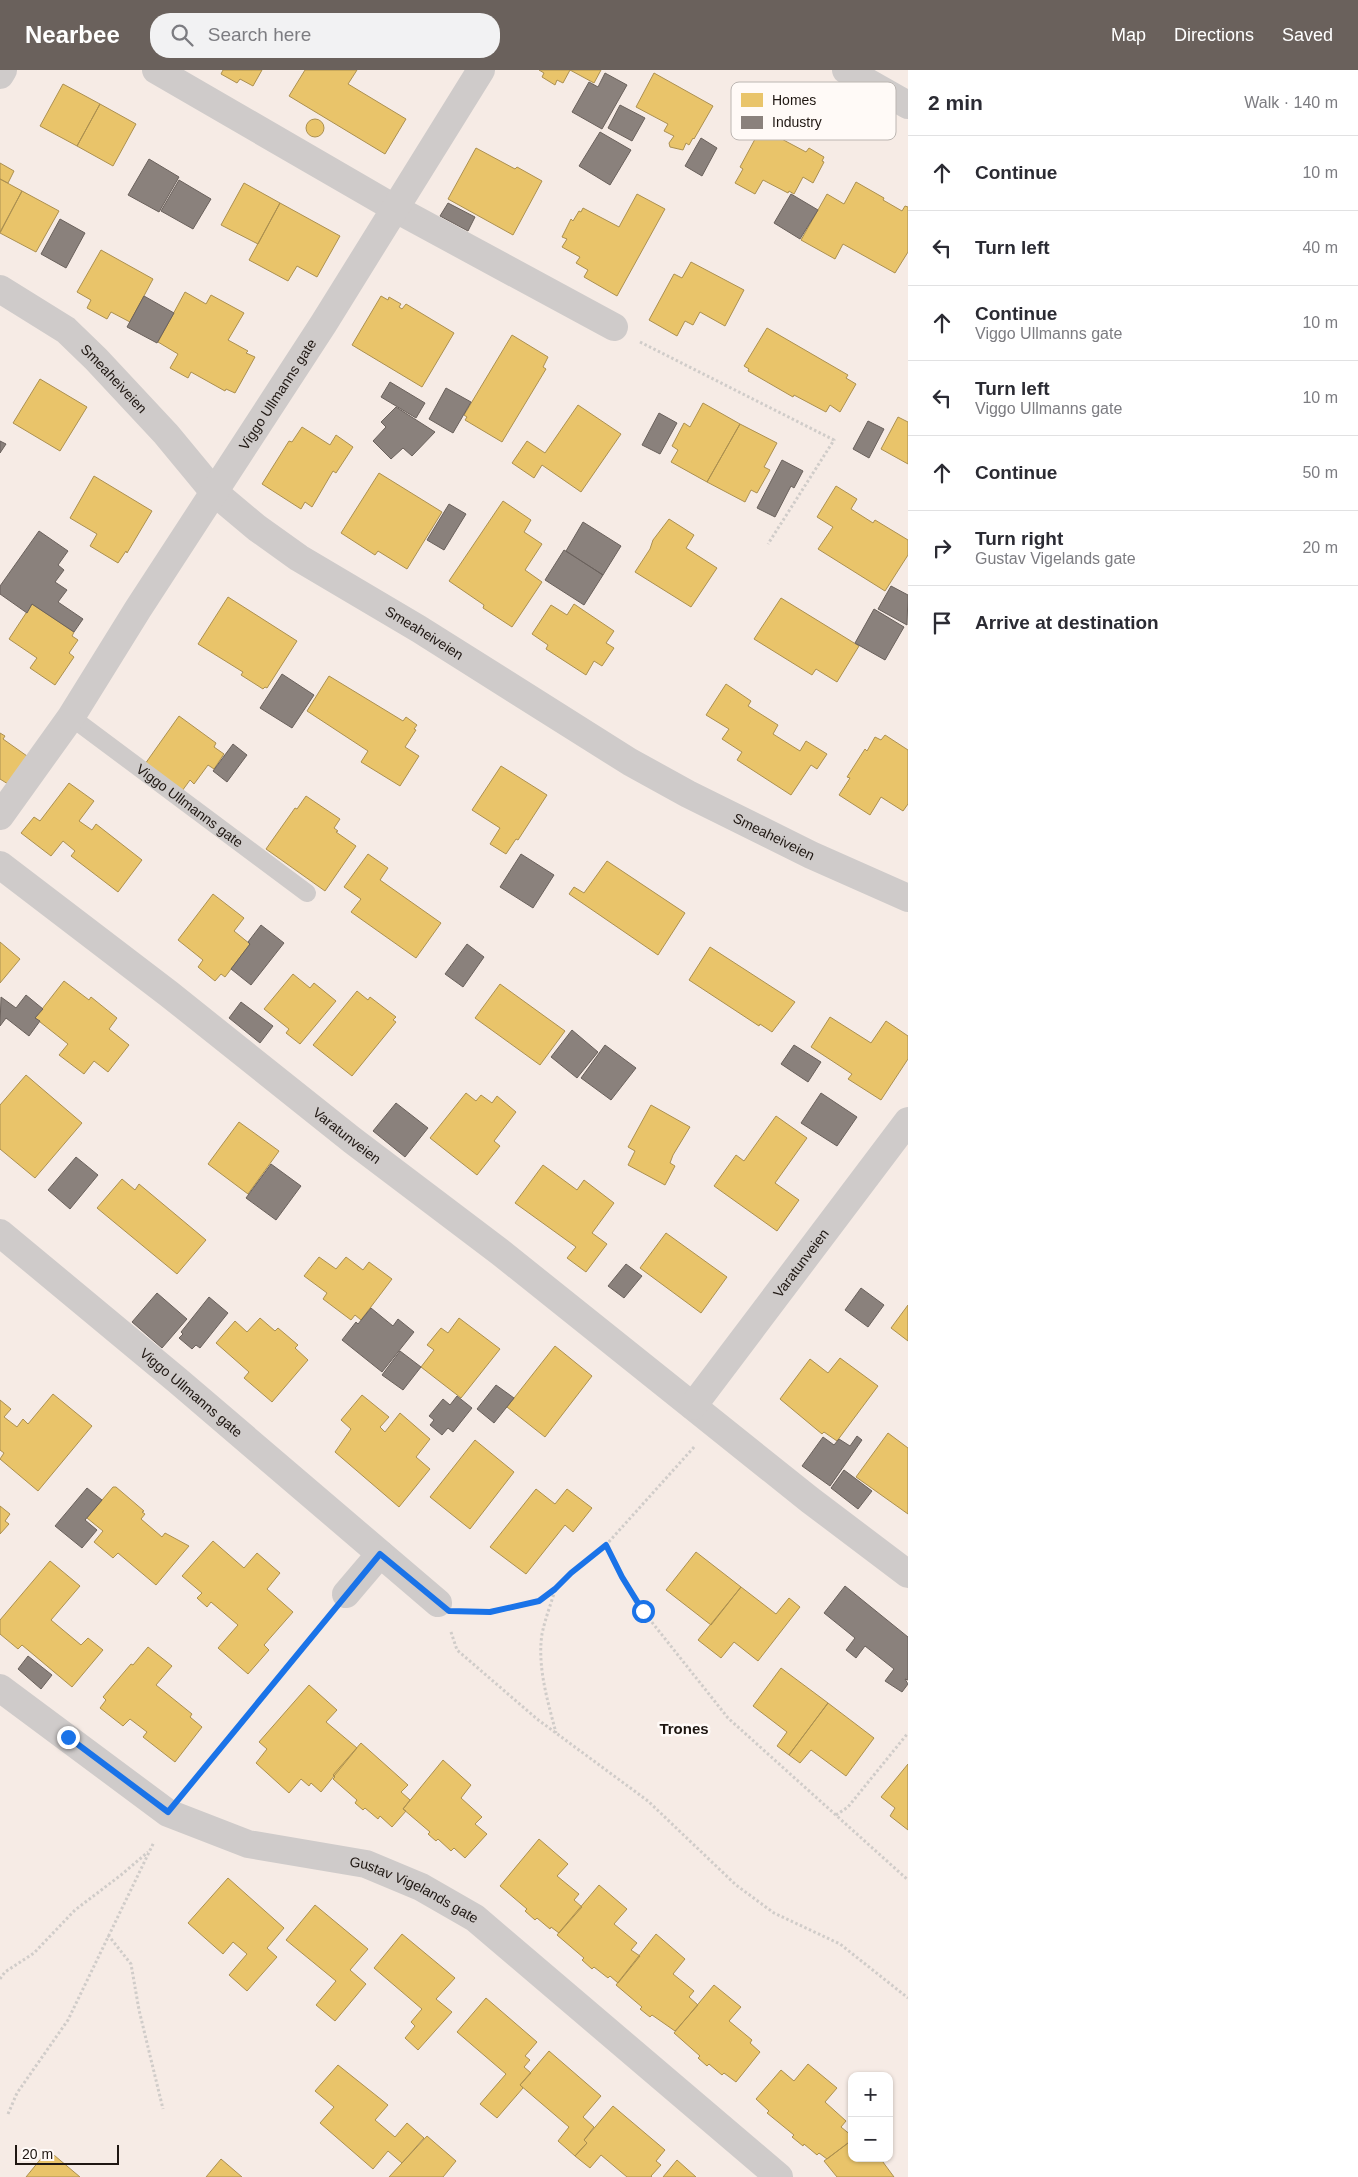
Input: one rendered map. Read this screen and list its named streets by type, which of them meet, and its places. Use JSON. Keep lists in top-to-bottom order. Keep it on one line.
{"streets":{"street":["Smeaheiveien","Viggo Ullmanns gate","Varatunveien","Gustav Vigelands gate"]},"crossings":[["Smeaheiveien","Viggo Ullmanns gate"]],"districts":["Trones"],"legend":["Homes","Industry"],"scale_bar":"20 m","page":{"header":"Nearbee","search":"Search here","nav":["Map","Directions","Saved"],"heading":["2 min","Walk · 140 m"],"list":[["Continue","10 m"],["Turn left","40 m"],["Continue","Viggo Ullmanns gate","10 m"],["Turn left","Viggo Ullmanns gate","10 m"],["Continue","50 m"],["Turn right","Gustav Vigelands gate","20 m"],"Arrive at destination"],"map_buttons":["+","−"],"scale":"20 m"}}
